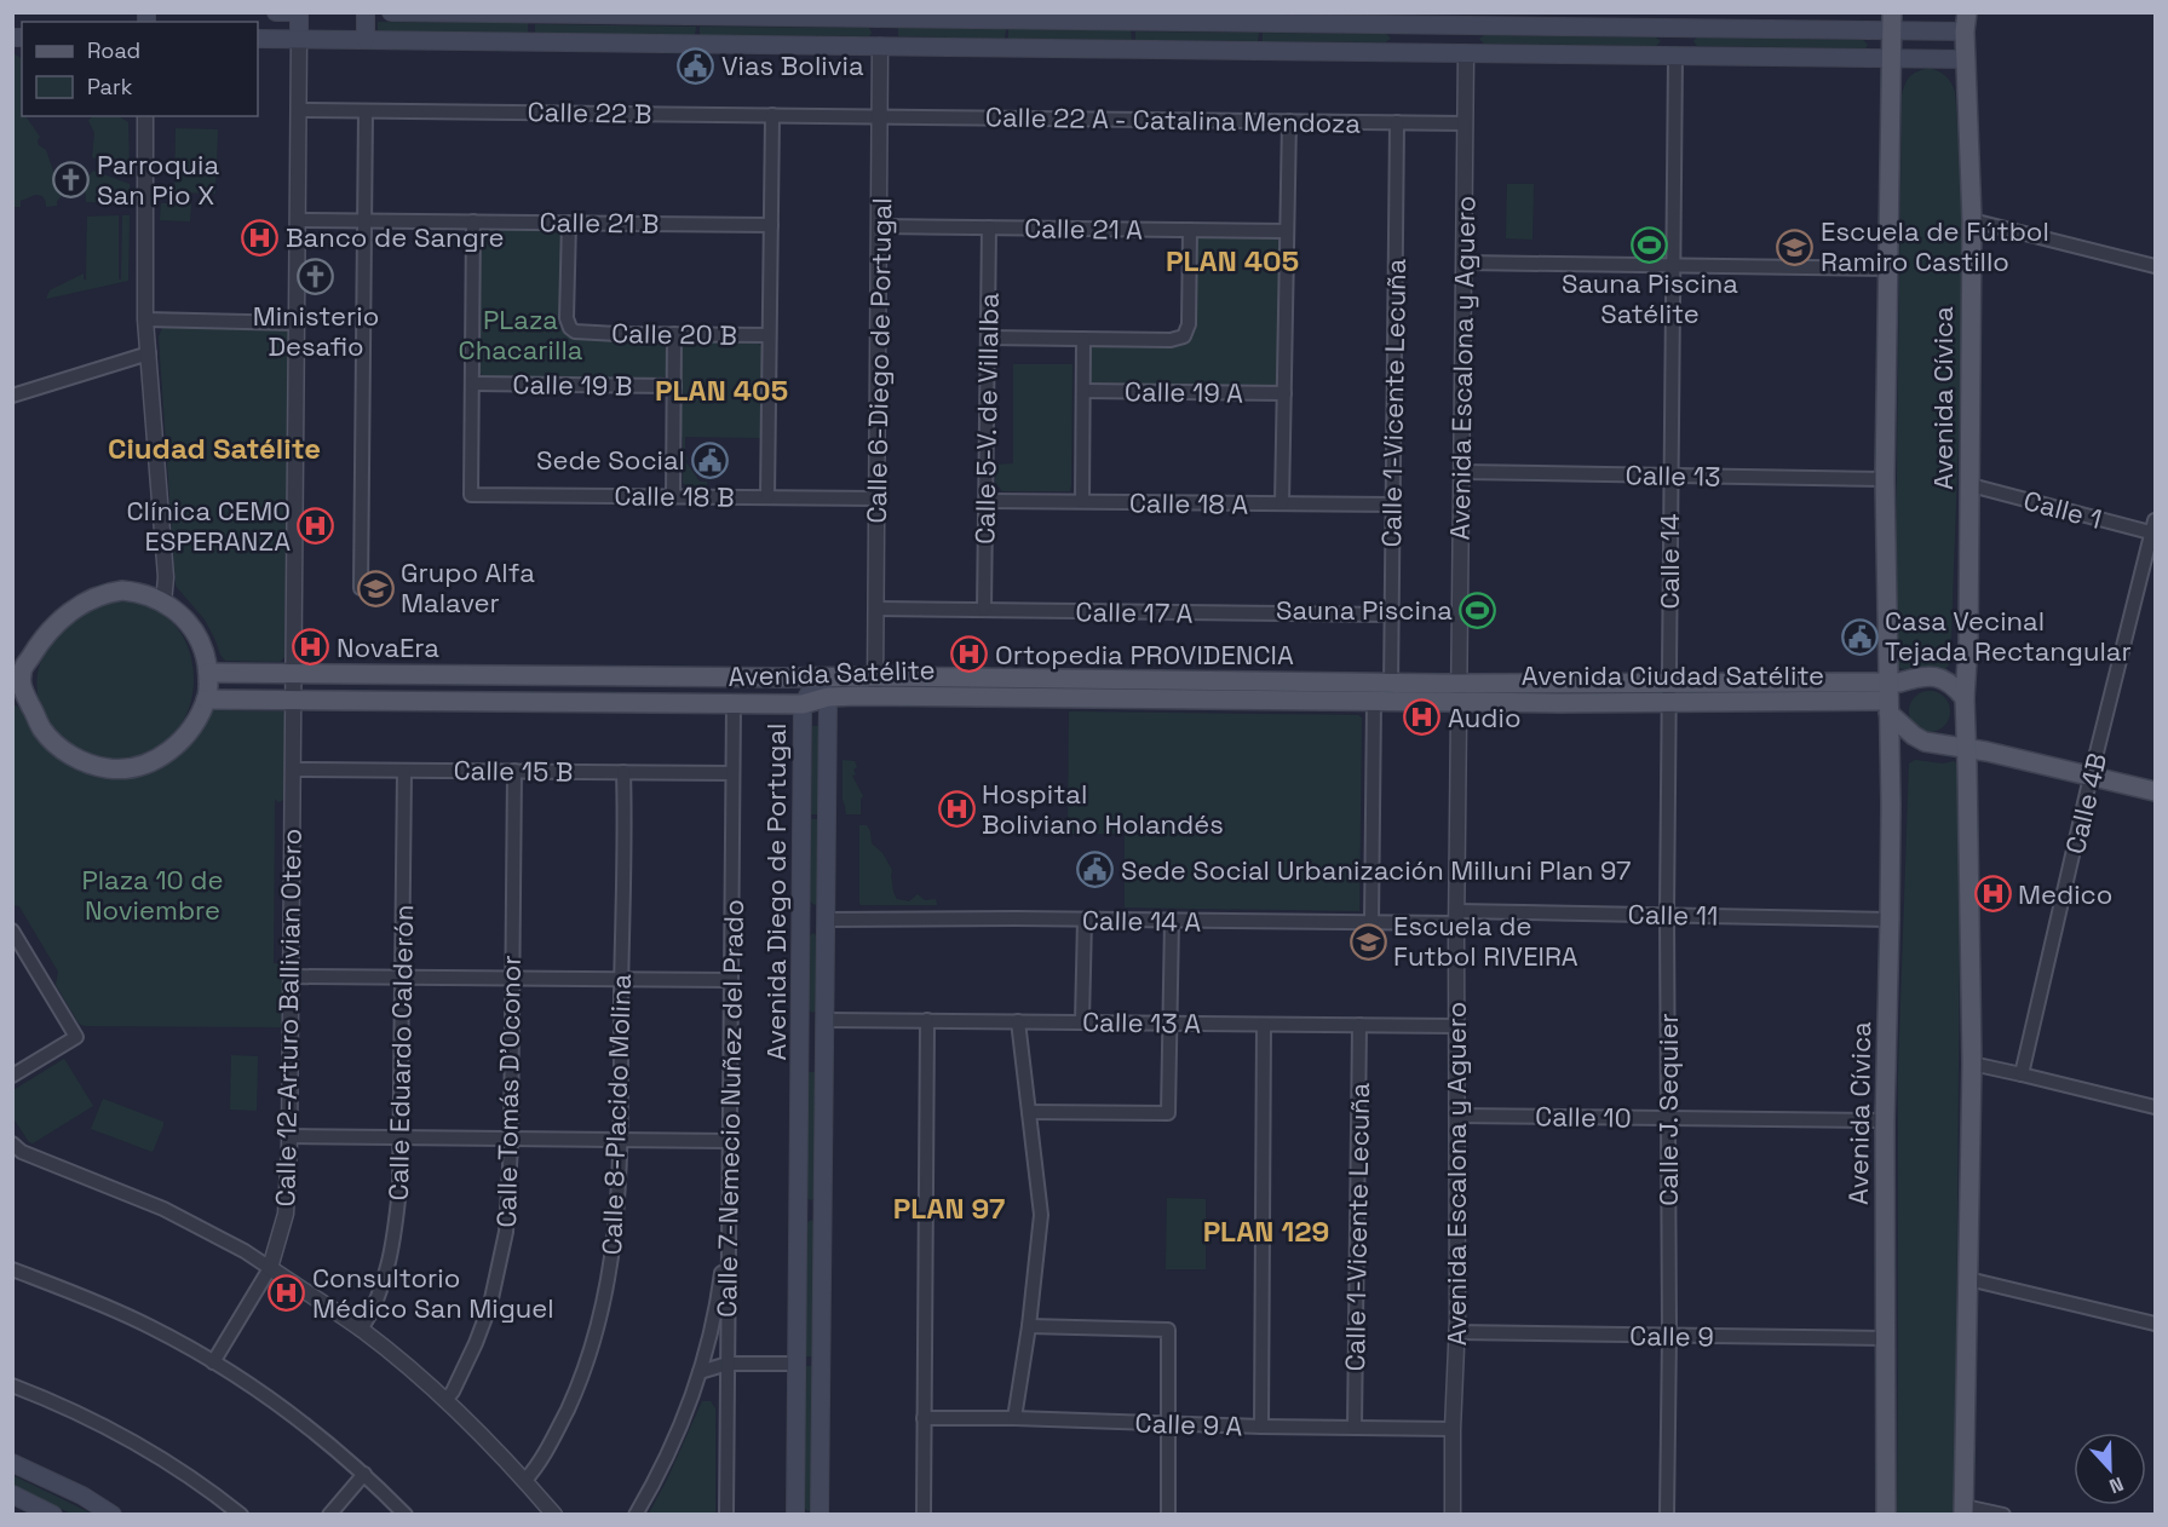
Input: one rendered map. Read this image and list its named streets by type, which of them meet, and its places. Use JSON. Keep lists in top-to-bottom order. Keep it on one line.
{"streets":{"main road":["Avenida Cívica","Avenida Satélite","Avenida Ciudad Satélite","Avenida Diego de Portugal"],"street":["Calle 22 B","Calle 22 A - Catalina Mendoza","Calle 21 B","Calle 21 A","Calle 20 B","Calle 6-Diego de Portugal","Avenida Escalona y Aguero","Calle 19 B","Calle 19 A","Calle 1-Vicente Lecuña","Calle 5-V. de Villalba","Calle 13","Calle 18 B","Calle 18 A","Calle 1","Calle 14","Calle 17 A","Calle 15 B","Calle 4B","Calle 11","Calle 14 A","Calle 12-Arturo Ballivian Otero","Calle 13 A","Calle Eduardo Calderón","Calle Tomás D'Oconor","Calle 7-Nemecio Nuñez del Prado","Calle J. Sequier","Calle 8-Placido Molina","Calle 10","Calle 9","Calle 9 A"]},"crossings":[["Calle 22 B","Calle 22 A - Catalina Mendoza"],["Calle 22 B","Calle 6-Diego de Portugal"],["Calle 22 A - Catalina Mendoza","Calle 6-Diego de Portugal"],["Calle 22 A - Catalina Mendoza","Avenida Escalona y Aguero"],["Calle 22 A - Catalina Mendoza","Calle 1-Vicente Lecuña"],["Calle 21 B","Calle 20 B"],["Calle 21 A","Calle 6-Diego de Portugal"],["Calle 21 A","Calle 5-V. de Villalba"],["Calle 6-Diego de Portugal","Calle 18 B"],["Calle 6-Diego de Portugal","Calle 17 A"],["Calle 6-Diego de Portugal","Avenida Satélite"],["Avenida Escalona y Aguero","Calle 13"],["Avenida Escalona y Aguero","Avenida Satélite"],["Avenida Escalona y Aguero","Avenida Ciudad Satélite"],["Avenida Escalona y Aguero","Calle 11"],["Avenida Escalona y Aguero","Calle 14 A"],["Avenida Escalona y Aguero","Calle 13 A"],["Avenida Escalona y Aguero","Calle 10"],["Avenida Escalona y Aguero","Calle 9"],["Avenida Escalona y Aguero","Calle 9 A"],["Calle 19 B","Calle 18 B"],["Avenida Cívica","Calle 13"],["Avenida Cívica","Calle 1"],["Avenida Cívica","Avenida Ciudad Satélite"],["Avenida Cívica","Calle 11"],["Avenida Cívica","Calle 10"],["Avenida Cívica","Calle 9"],["Calle 1-Vicente Lecuña","Calle 18 A"],["Calle 1-Vicente Lecuña","Calle 17 A"],["Calle 1-Vicente Lecuña","Avenida Satélite"],["Calle 1-Vicente Lecuña","Calle 13 A"],["Calle 1-Vicente Lecuña","Calle 9 A"],["Calle 5-V. de Villalba","Calle 18 A"],["Calle 5-V. de Villalba","Calle 17 A"],["Calle 13","Calle 14"],["Calle 1","Calle 4B"],["Calle 14","Avenida Ciudad Satélite"],["Calle 14","Calle J. Sequier"],["Avenida Satélite","Avenida Ciudad Satélite"],["Avenida Satélite","Avenida Diego de Portugal"],["Avenida Satélite","Calle 12-Arturo Ballivian Otero"],["Avenida Satélite","Calle 7-Nemecio Nuñez del Prado"],["Avenida Ciudad Satélite","Calle J. Sequier"],["Calle 15 B","Calle 12-Arturo Ballivian Otero"],["Calle 15 B","Calle Eduardo Calderón"],["Calle 15 B","Calle Tomás D'Oconor"],["Calle 15 B","Calle 7-Nemecio Nuñez del Prado"],["Calle 15 B","Calle 8-Placido Molina"],["Avenida Diego de Portugal","Calle 14 A"],["Avenida Diego de Portugal","Calle 13 A"],["Calle 11","Calle 14 A"],["Calle 11","Calle J. Sequier"],["Calle J. Sequier","Calle 10"],["Calle J. Sequier","Calle 9"]],"districts":["PLAN 405","PLAN 405","Ciudad Satélite","PLAN 97","PLAN 129"],"parks":["PLaza Chacarilla","Plaza 10 de Noviembre"],"places":{"public building":["Vias Bolivia","Sede Social","Casa Vecinal Tejada Rectangular","Sede Social Urbanización Milluni Plan 97"],"church":["Parroquia San Pio X","Ministerio Desafio"],"hospital":["Banco de Sangre","Clínica CEMO ESPERANZA","NovaEra","Ortopedia PROVIDENCIA","Audio","Hospital Boliviano Holandés","Medico","Consultorio Médico San Miguel"],"sports":["Sauna Piscina Satélite","Sauna Piscina"],"school or university":["Escuela de Fútbol Ramiro Castillo","Grupo Alfa Malaver","Escuela de Futbol RIVEIRA"]},"legend":["Road","Park"],"north":"bottom"}
